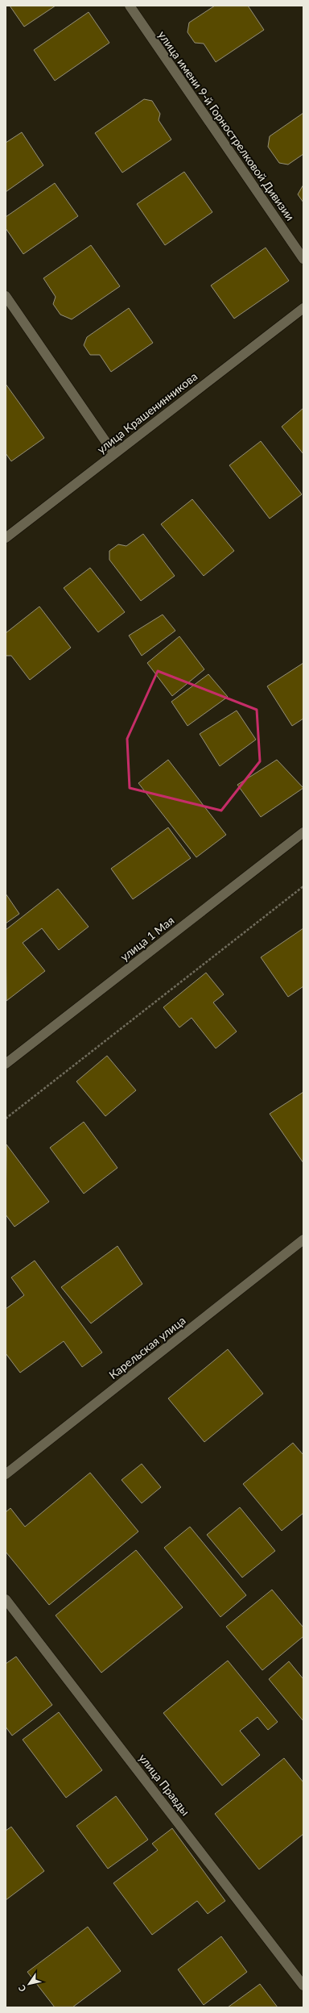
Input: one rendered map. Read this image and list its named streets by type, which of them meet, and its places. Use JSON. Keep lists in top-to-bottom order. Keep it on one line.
{"streets":{"street":["улица имени 9-й Горнострелковой Дивизии","улица Крашенинникова","улица 1 Мая","Карельская улица","улица Правды"]},"north":"bottom left"}
